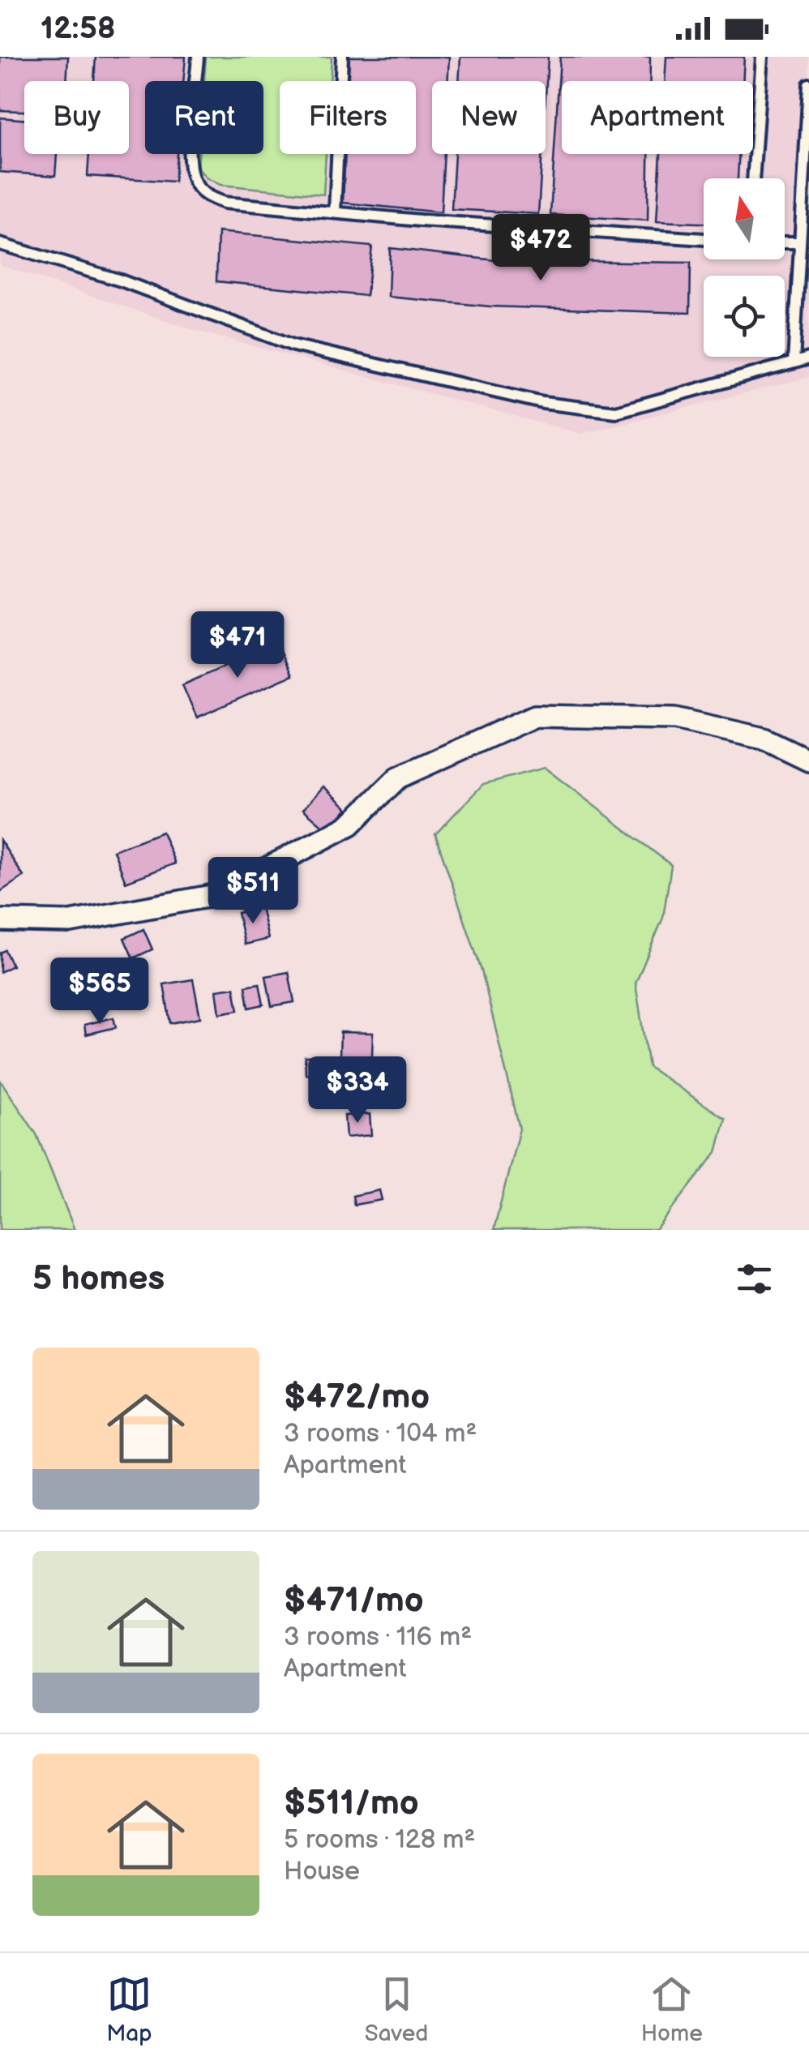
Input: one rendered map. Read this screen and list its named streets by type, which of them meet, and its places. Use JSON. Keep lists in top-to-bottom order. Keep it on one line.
{"north":"top","page":{"status":"12:58","chip":["Buy","Rent","Filters","New","Apartment"],"price":["$472","$471","$511","$565","$334"],"heading":"5 homes","list":[{"name":"$472/mo","note":"3 rooms · 104 m² · Apartment"},{"name":"$471/mo","note":"3 rooms · 116 m² · Apartment"},{"name":"$511/mo","note":"5 rooms · 128 m² · House"}],"tabs":["Map","Saved","Home"]}}
